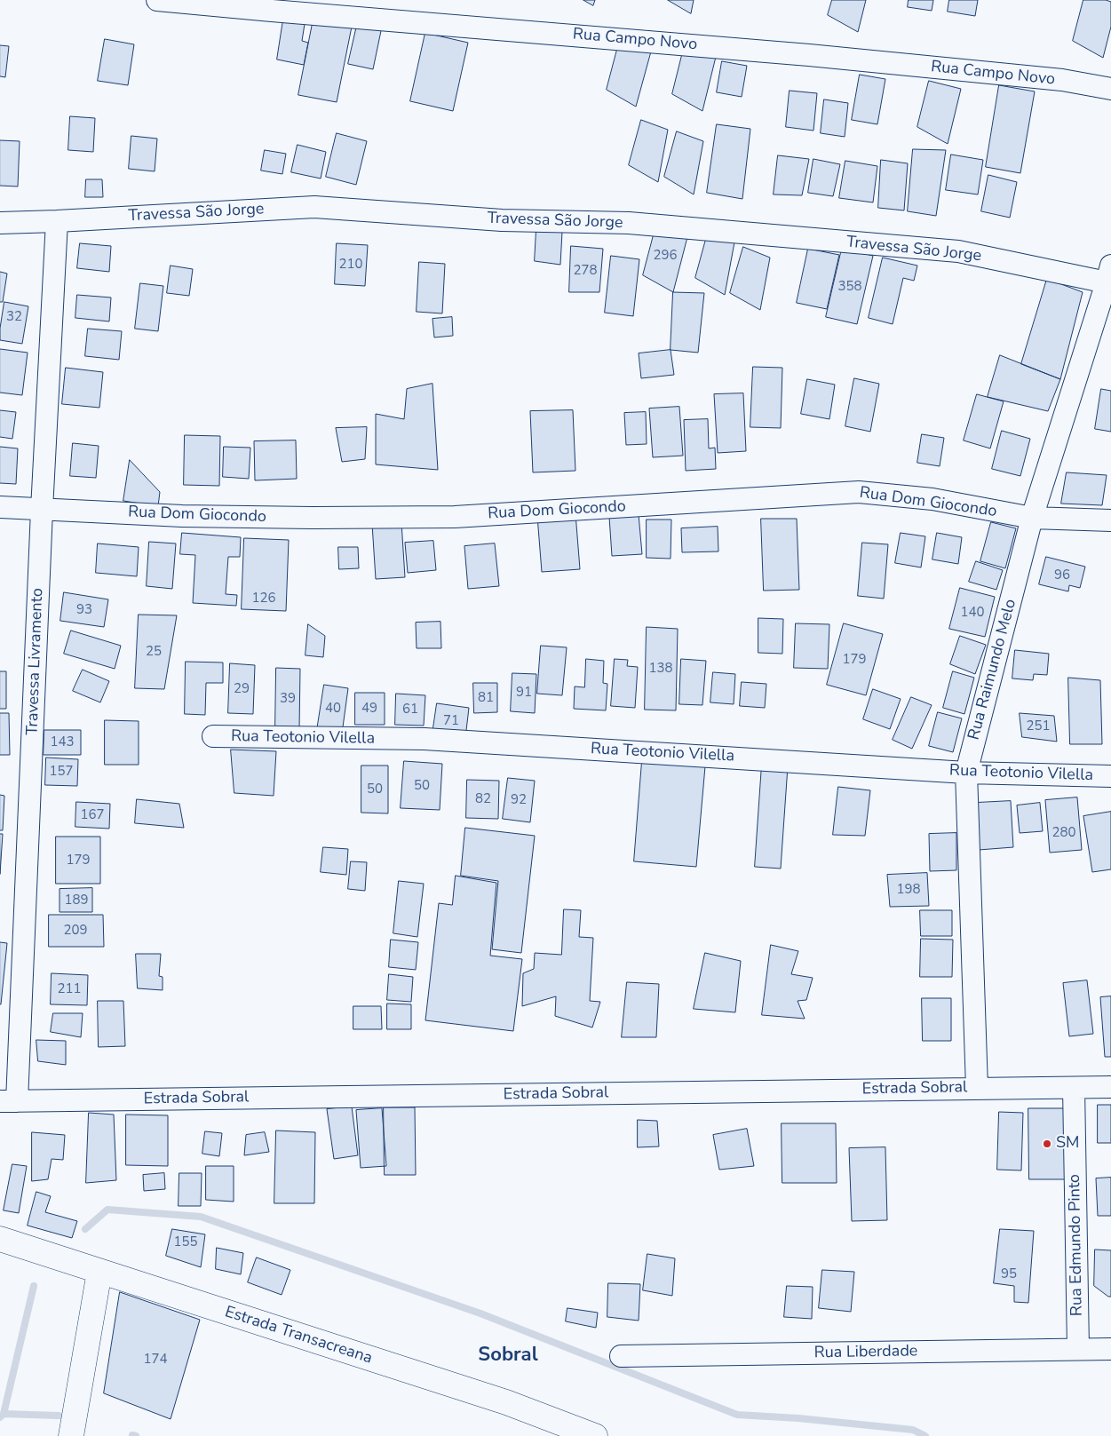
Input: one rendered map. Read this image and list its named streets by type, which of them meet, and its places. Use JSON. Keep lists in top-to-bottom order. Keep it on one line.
{"streets":{"street":["Rua Campo Novo","Travessa São Jorge","Rua Dom Giocondo","Travessa Livramento","Rua Raimundo Melo","Rua Teotonio Vilella","Estrada Sobral","Rua Edmundo Pinto","Estrada Transacreana","Rua Liberdade"]},"crossings":[["Travessa São Jorge","Travessa Livramento"],["Travessa São Jorge","Rua Raimundo Melo"],["Rua Dom Giocondo","Travessa Livramento"],["Rua Dom Giocondo","Rua Raimundo Melo"],["Travessa Livramento","Estrada Sobral"],["Rua Raimundo Melo","Rua Teotonio Vilella"],["Rua Raimundo Melo","Estrada Sobral"],["Estrada Sobral","Rua Edmundo Pinto"],["Rua Edmundo Pinto","Rua Liberdade"]],"districts":["Sobral"],"places":["SM"],"house_numbers":["296","210","278","358","32","96","126","93","140","25","179","138","29","91","81","39","40","49","61","71","251","143","157","50","50","82","92","167","280","179","198","189","209","211","155","95","174"]}
